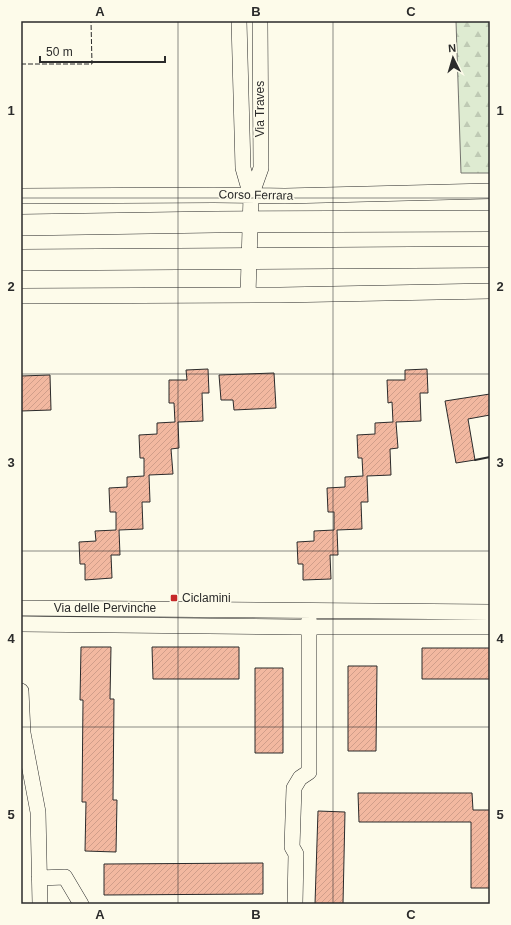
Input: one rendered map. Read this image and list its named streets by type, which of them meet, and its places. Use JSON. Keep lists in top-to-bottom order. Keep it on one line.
{"streets":{"street":["Via Traves","Corso Ferrara","Via delle Pervinche"]},"crossings":[["Via Traves","Corso Ferrara"]],"places":{"transit":["Ciclamini"]},"scale_bar":"50 m","north":"top","grid":{"columns":["A","B","C"],"rows":["1","2","3","4","5"]}}
